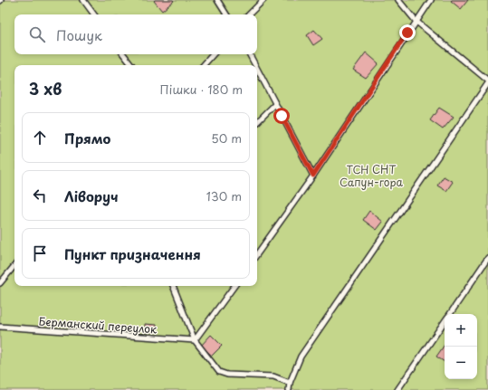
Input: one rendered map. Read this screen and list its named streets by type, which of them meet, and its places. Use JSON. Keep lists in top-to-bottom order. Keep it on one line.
{"streets":{"lane":["Берманский переулок"]},"parks":["ТСН СНТ Сапун-гора"],"page":{"search":"Пошук","heading":["3 хв","Пішки · 180 m"],"list":[["Прямо","50 m"],["Ліворуч","130 m"],"Пункт призначення"],"map_buttons":["+","−"]}}
